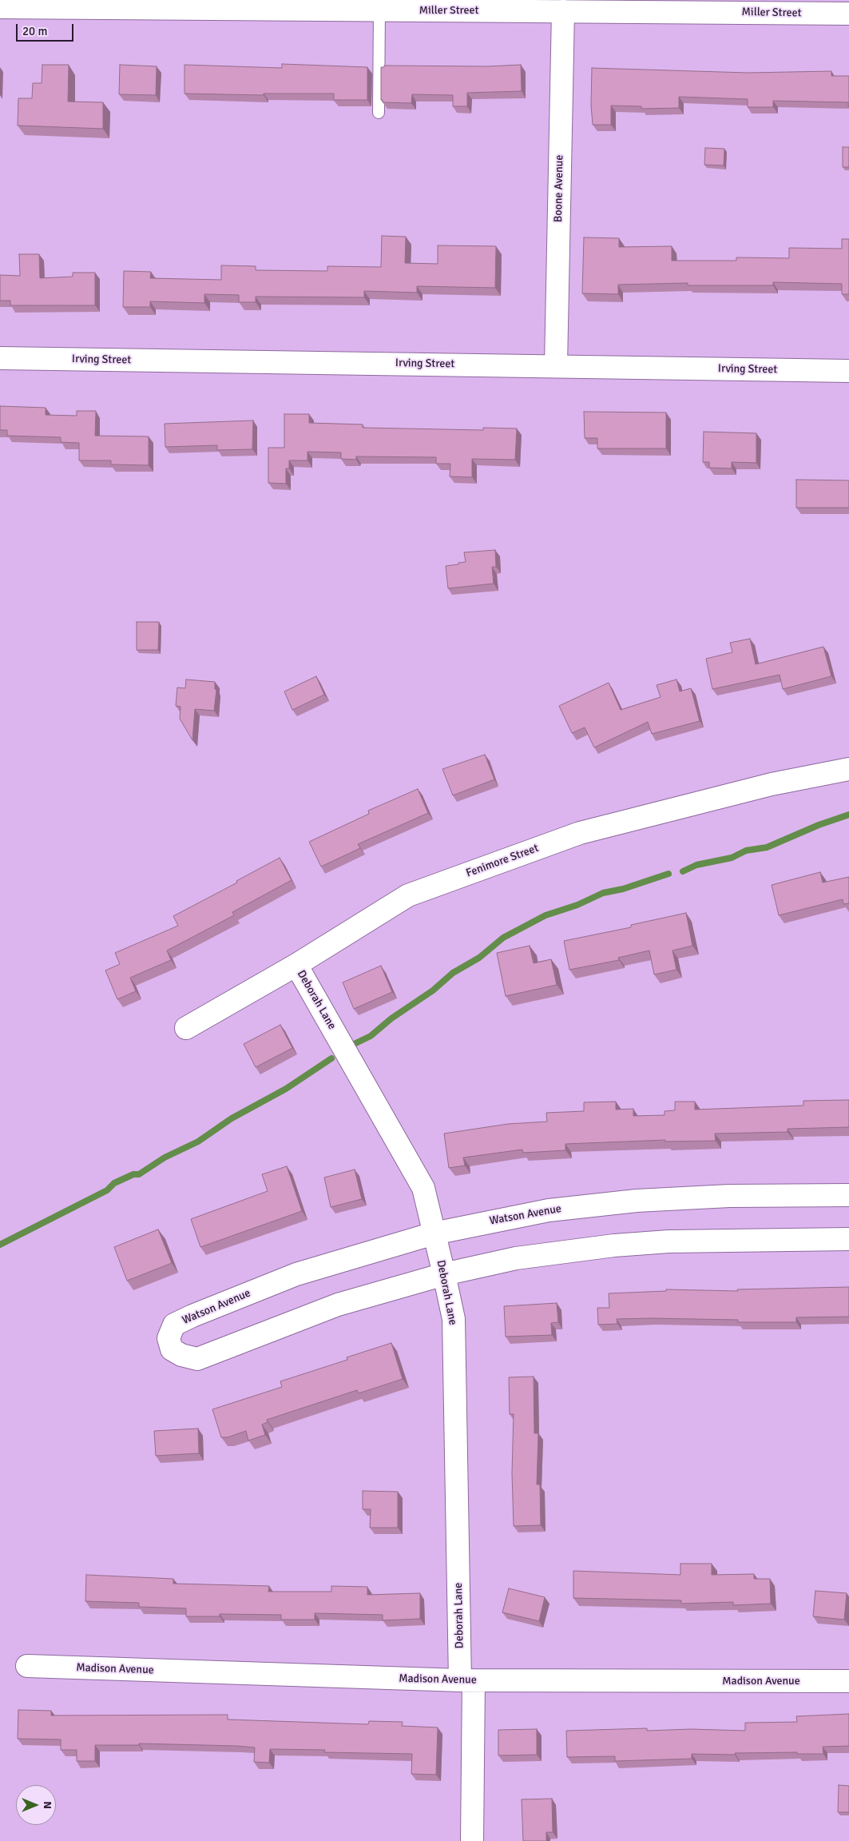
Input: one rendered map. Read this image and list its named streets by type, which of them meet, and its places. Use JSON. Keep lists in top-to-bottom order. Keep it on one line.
{"streets":{"street":["Miller Street","Boone Avenue","Irving Street","Fenimore Street","Deborah Lane","Watson Avenue","Madison Avenue"]},"crossings":[["Miller Street","Boone Avenue"],["Boone Avenue","Irving Street"],["Fenimore Street","Deborah Lane"],["Deborah Lane","Watson Avenue"],["Deborah Lane","Madison Avenue"]],"scale_bar":"20 m","north":"right"}
